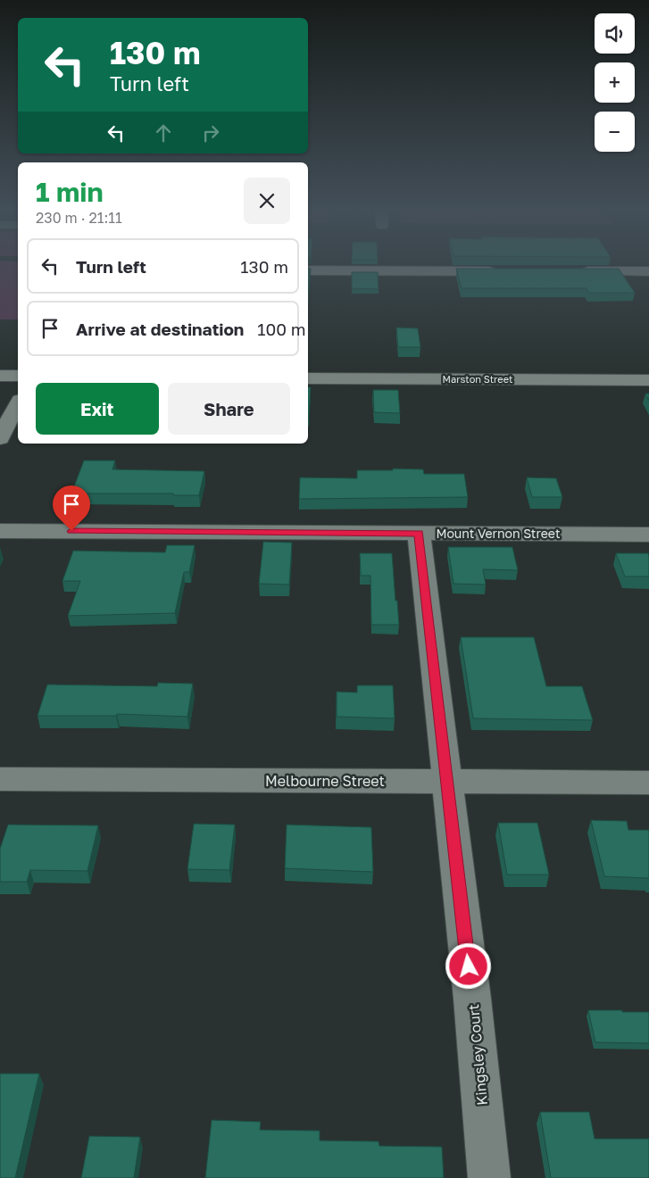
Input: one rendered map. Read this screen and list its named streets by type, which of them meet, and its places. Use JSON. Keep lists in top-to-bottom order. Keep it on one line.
{"streets":{"street":["Marston Street","Mount Vernon Street","Melbourne Street","Kingsley Court"]},"crossings":[["Mount Vernon Street","Kingsley Court"],["Melbourne Street","Kingsley Court"]],"page":{"map_buttons":["+","−"],"turn":["130 m","Turn left"],"heading":["1 min","230 m · 21:11"],"list":[{"name":"Turn left","value":"130 m"},{"name":"Arrive at destination","value":"100 m"}],"buttons":["Exit","Share"]}}
